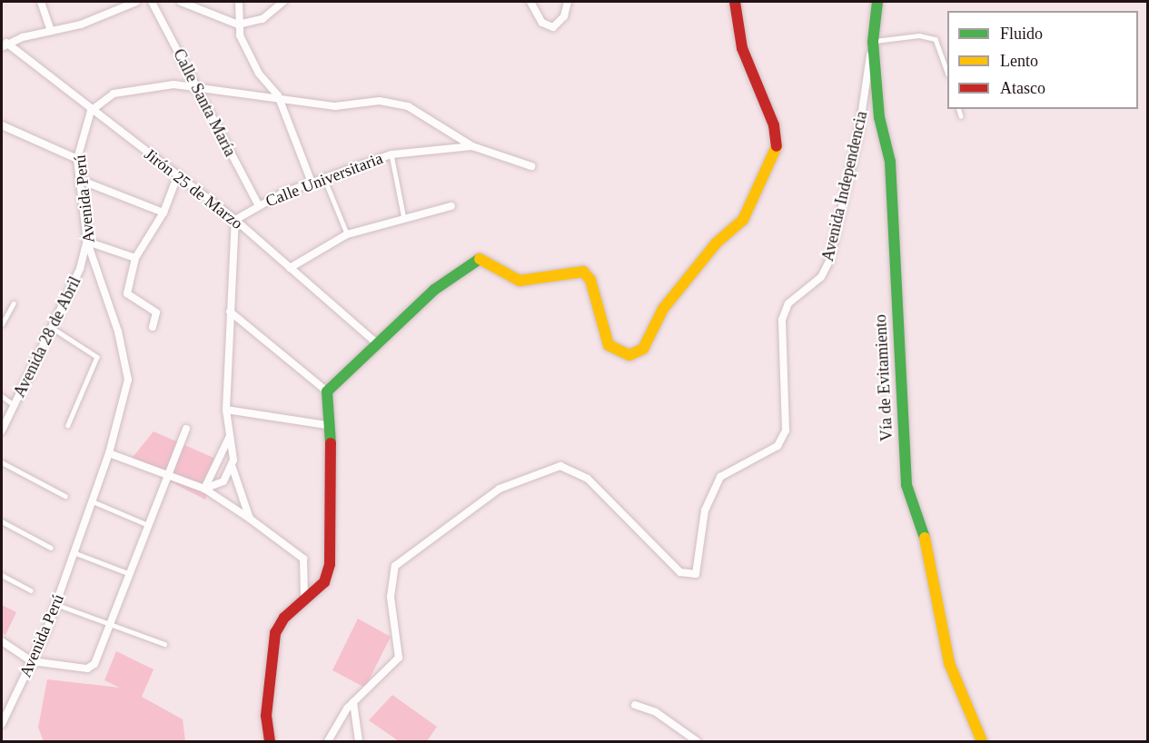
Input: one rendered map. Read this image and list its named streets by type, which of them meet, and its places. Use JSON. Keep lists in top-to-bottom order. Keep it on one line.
{"streets":{"street":["Calle Santa María","Calle Universitaria","Avenida Independencia","Jirón 25 de Marzo","Avenida Perú","Avenida 28 de Abril","Vía de Evitamiento"]},"crossings":[["Calle Santa María","Calle Universitaria"],["Calle Universitaria","Jirón 25 de Marzo"],["Avenida Independencia","Vía de Evitamiento"],["Jirón 25 de Marzo","Avenida Perú"],["Avenida Perú","Avenida 28 de Abril"]],"legend":["Fluido","Lento","Atasco"]}
